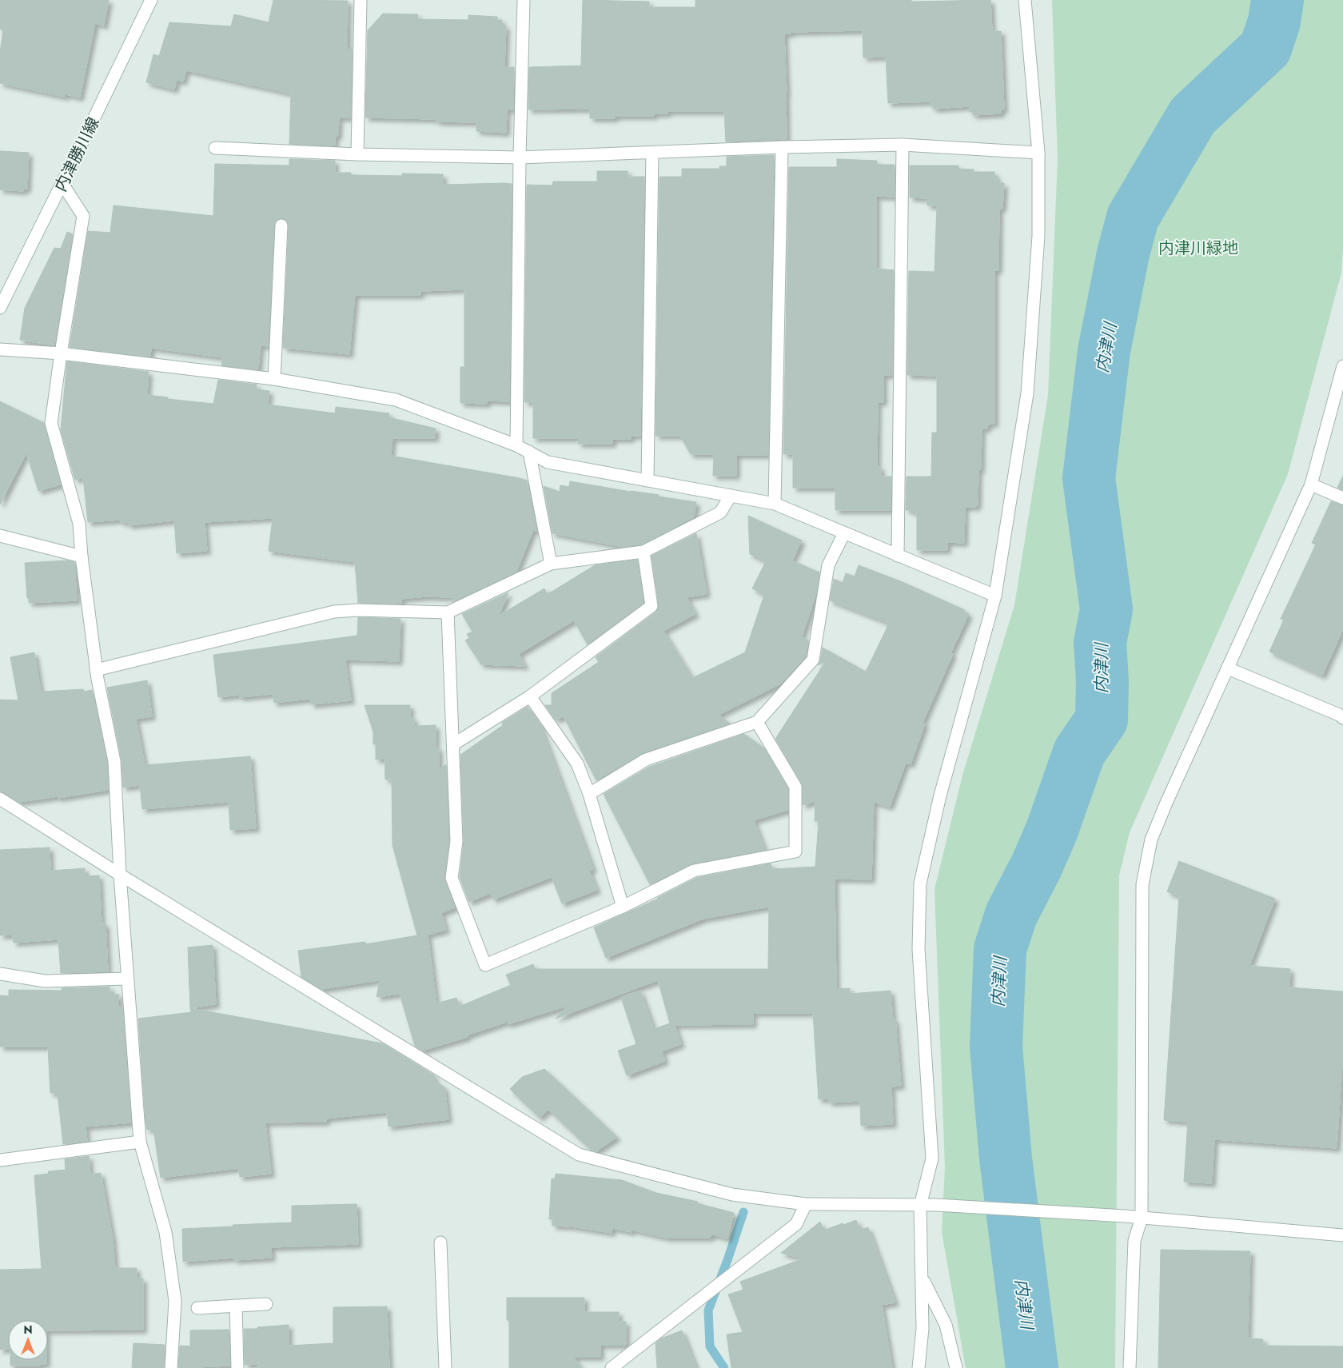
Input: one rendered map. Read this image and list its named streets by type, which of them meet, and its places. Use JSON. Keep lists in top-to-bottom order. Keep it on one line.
{"streets":{"street":["内津勝川線"]},"water":["内津川"],"parks":["内津川緑地"],"north":"top"}
